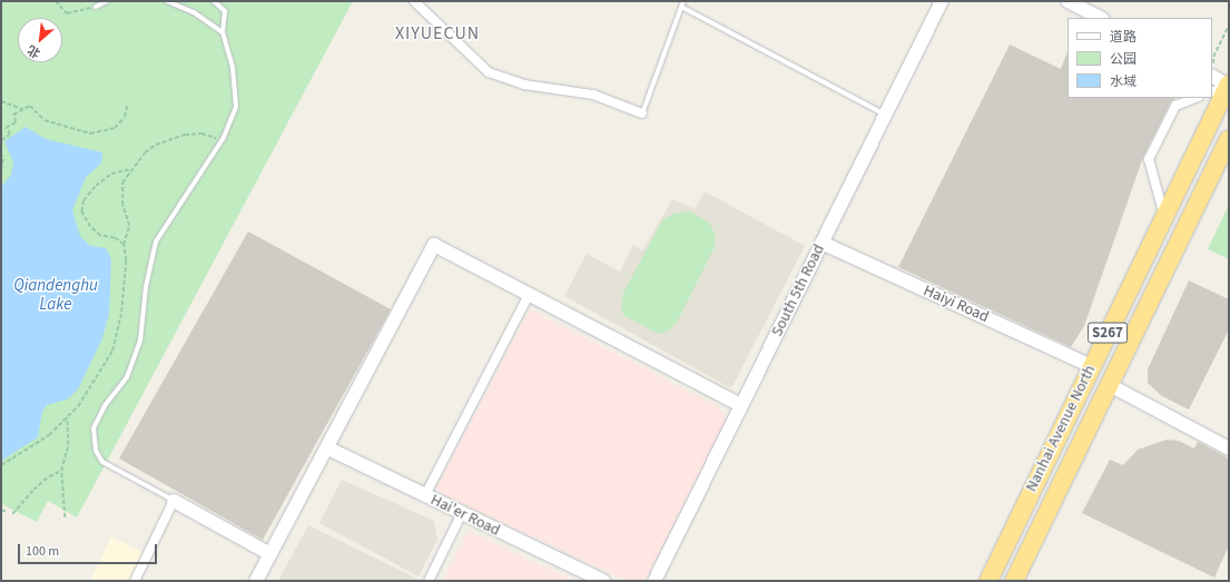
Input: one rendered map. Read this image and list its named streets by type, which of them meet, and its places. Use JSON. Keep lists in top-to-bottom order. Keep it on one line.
{"streets":{"highway":["S267","Nanhai Avenue North"],"street":["South 5th Road","Haiyi Road","Hai'er Road"]},"crossings":[["South 5th Road","Haiyi Road"],["Haiyi Road","Nanhai Avenue North"]],"districts":["XIYUECUN"],"water":["Qiandenghu Lake"],"legend":["道路","公园","水域"],"scale_bar":"100 m","north":"bottom left"}
